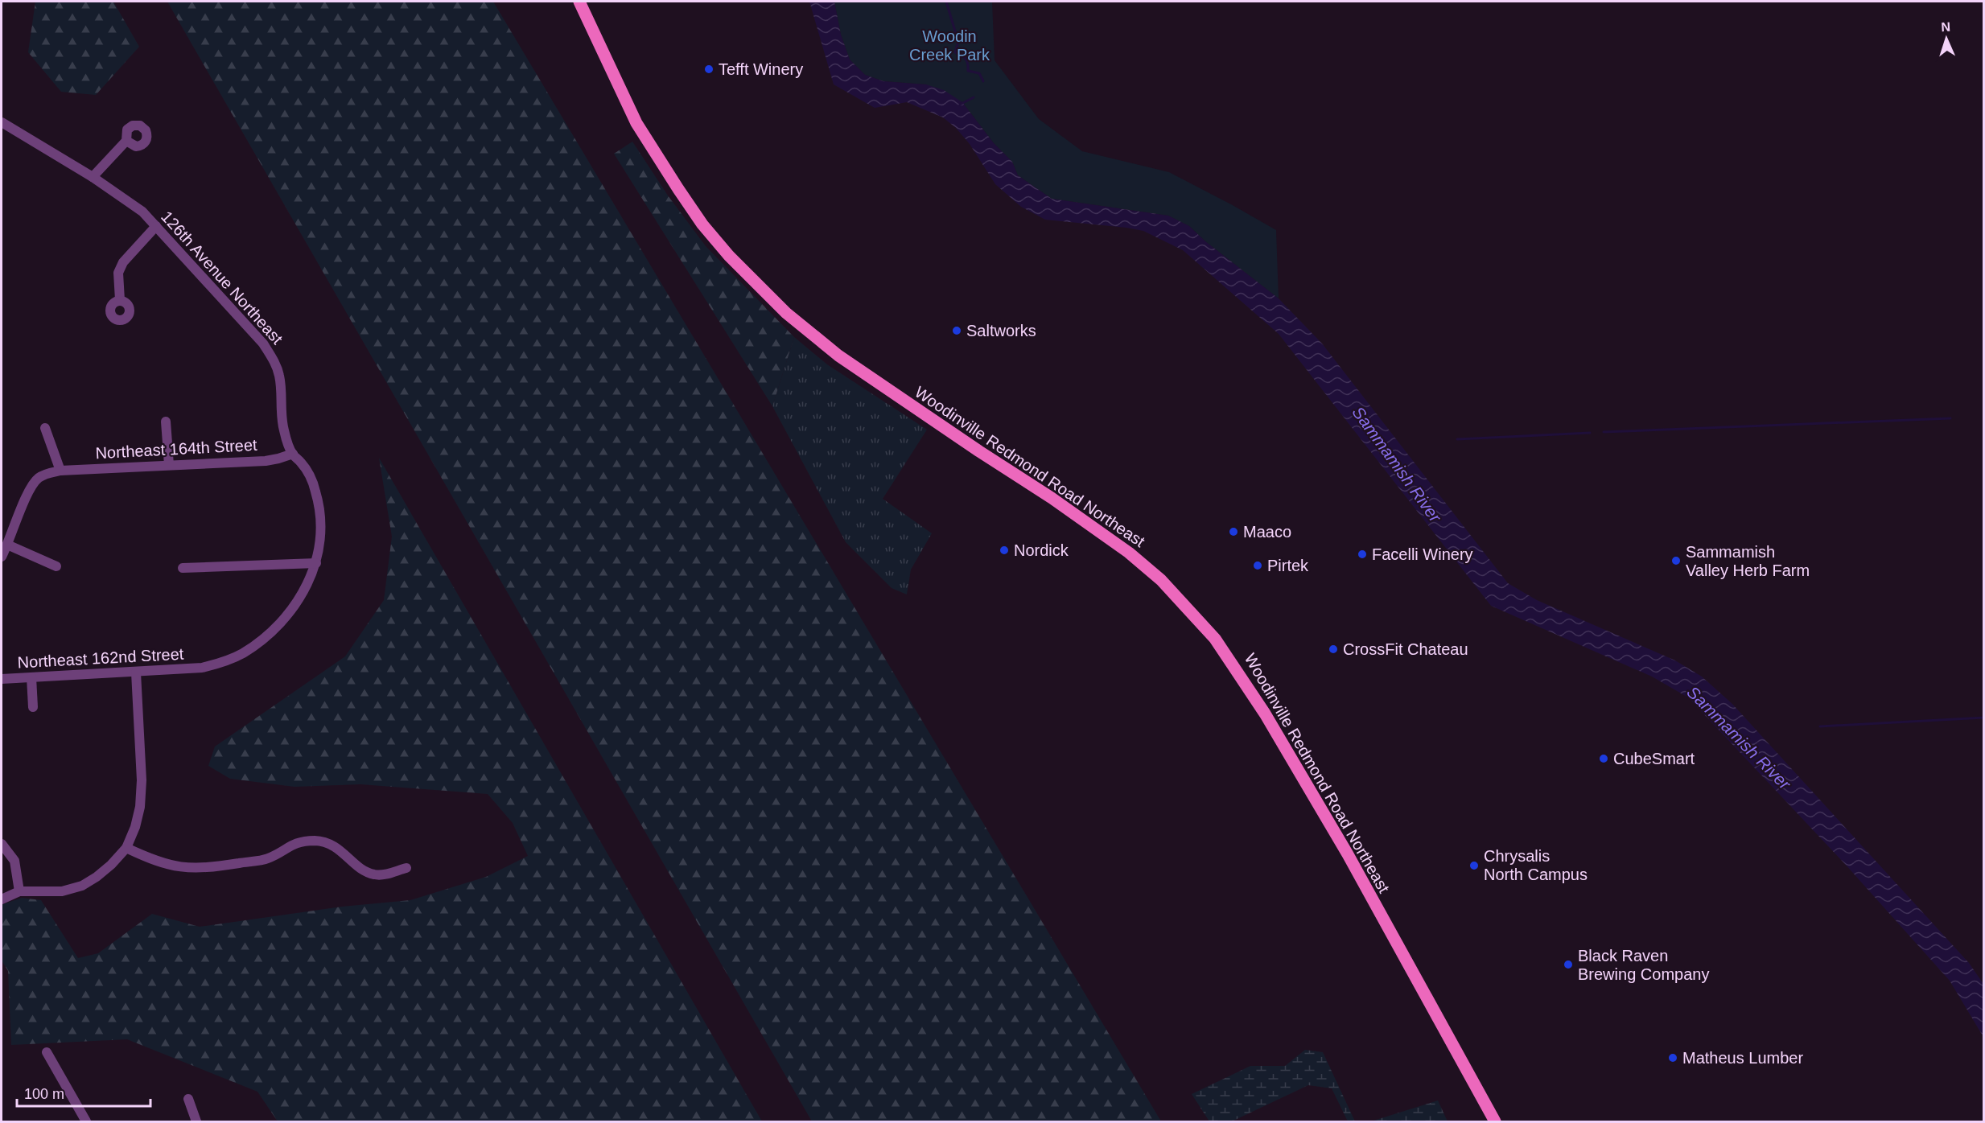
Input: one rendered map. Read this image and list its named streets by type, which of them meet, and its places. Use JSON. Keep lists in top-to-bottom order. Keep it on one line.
{"streets":{"main road":["Woodinville Redmond Road Northeast"],"street":["126th Avenue Northeast","Northeast 164th Street","Northeast 162nd Street"]},"crossings":[["126th Avenue Northeast","Northeast 164th Street"],["126th Avenue Northeast","Northeast 162nd Street"]],"water":["Sammamish River"],"parks":["Woodin Creek Park"],"places":["Tefft Winery","Saltworks","Maaco","Nordick","Facelli Winery","Sammamish Valley Herb Farm","Pirtek","CrossFit Chateau","CubeSmart","Chrysalis North Campus","Black Raven Brewing Company","Matheus Lumber"],"scale_bar":"100 m","north":"top"}
